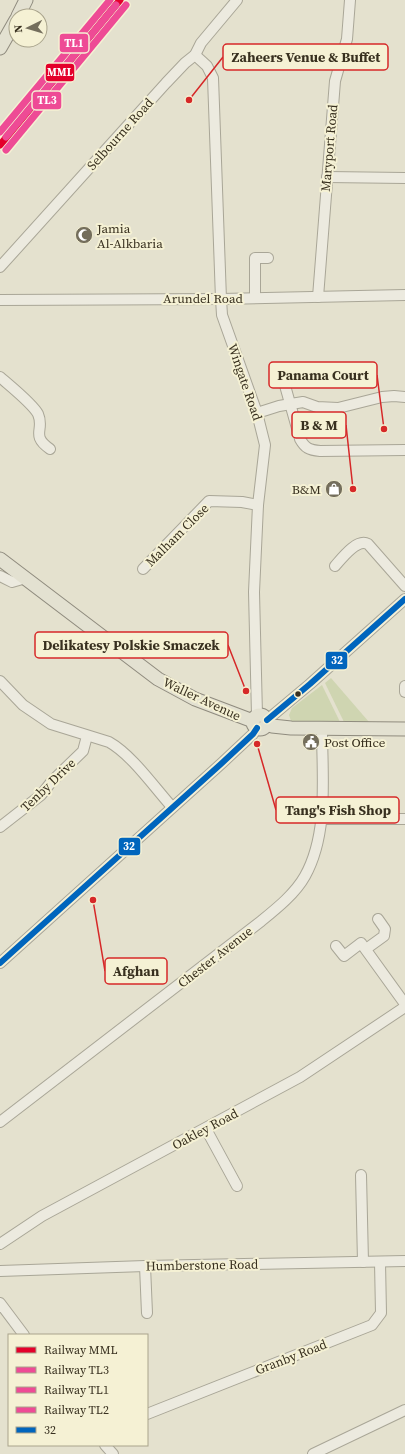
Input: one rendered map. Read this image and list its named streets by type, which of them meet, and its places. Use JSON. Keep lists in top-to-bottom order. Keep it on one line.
{"streets":{"main road":["Waller Avenue"],"street":["Selbourne Road","Maryport Road","Arundel Road","Wingate Road","Malham Close","Tenby Drive","Chester Avenue","Oakley Road","Humberstone Road","Granby Road"]},"crossings":[["Selbourne Road","Wingate Road"],["Maryport Road","Arundel Road"],["Arundel Road","Wingate Road"],["Wingate Road","Malham Close"],["Wingate Road","Waller Avenue"],["Waller Avenue","Chester Avenue"],["Humberstone Road","Granby Road"]],"places":{"other":["Zaheers Venue & Buffet","Panama Court","B & M","Delikatesy Polskie Smaczek","Tang's Fish Shop","Afghan"],"mosque":["Jamia Al-Alkbaria"],"shop":["B&M"],"public building":["Post Office"]},"lines":["rail line MML","rail line TL1","rail line TL3","rail line TL2","transit line 32"],"legend":["Railway MML","Railway TL3","Railway TL1","Railway TL2","32"],"north":"left"}
